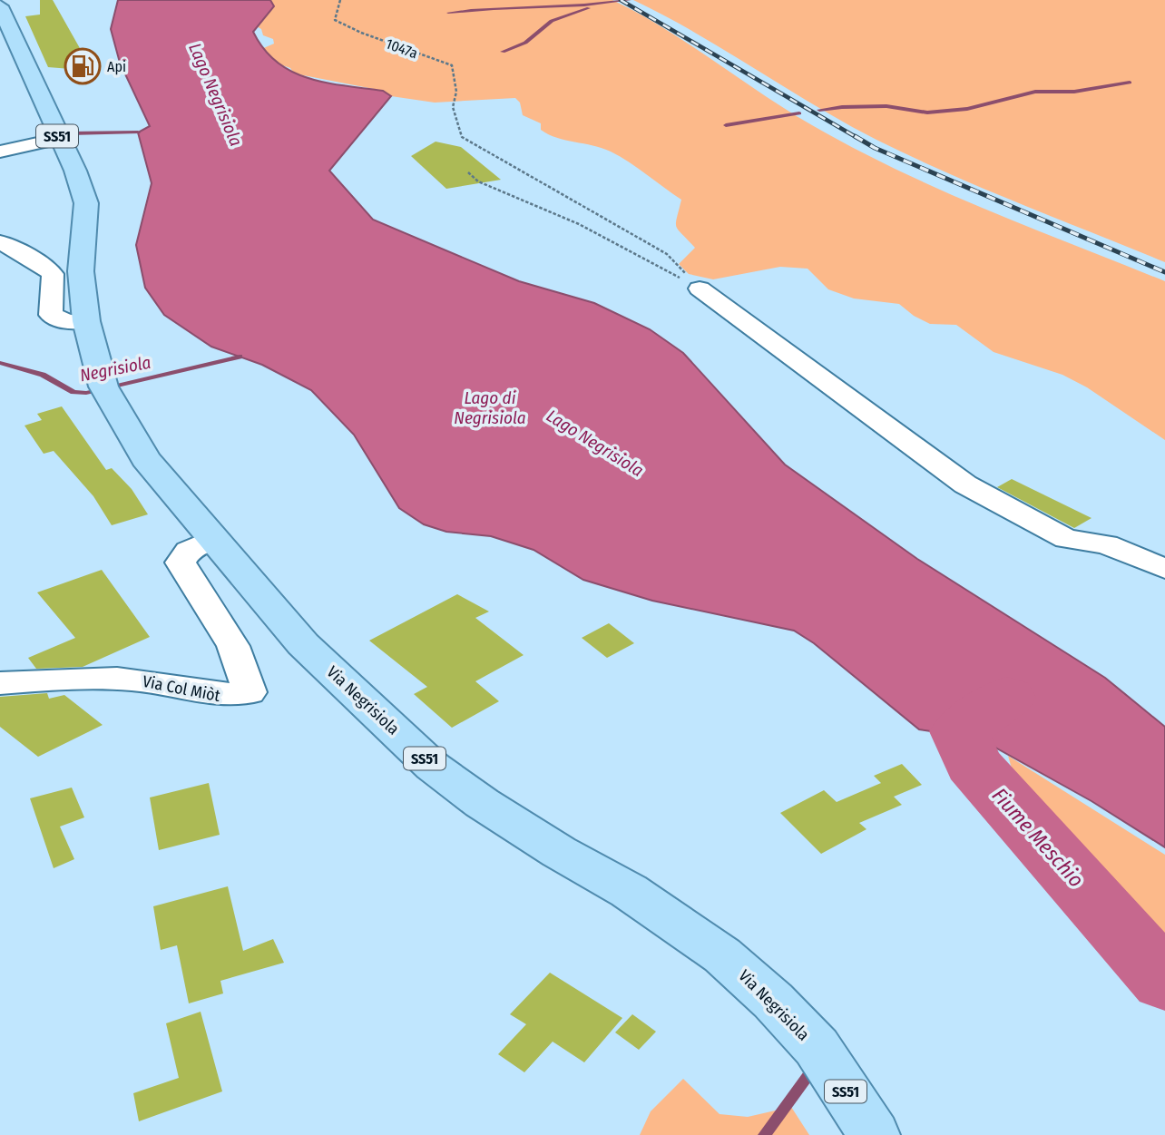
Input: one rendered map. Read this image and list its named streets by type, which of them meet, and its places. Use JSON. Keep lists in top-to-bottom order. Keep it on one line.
{"streets":{"main road":["SS51","Via Negrisiola"],"street":["Via Col Miòt"],"path":["1047a"]},"crossings":[["SS51","Via Negrisiola"],["Via Col Miòt","Via Negrisiola"]],"water":["Lago Negrisiola","Negrisiola","Lago di Negrisiola","Fiume Meschio"],"places":{"fuel station":["Api"]}}
